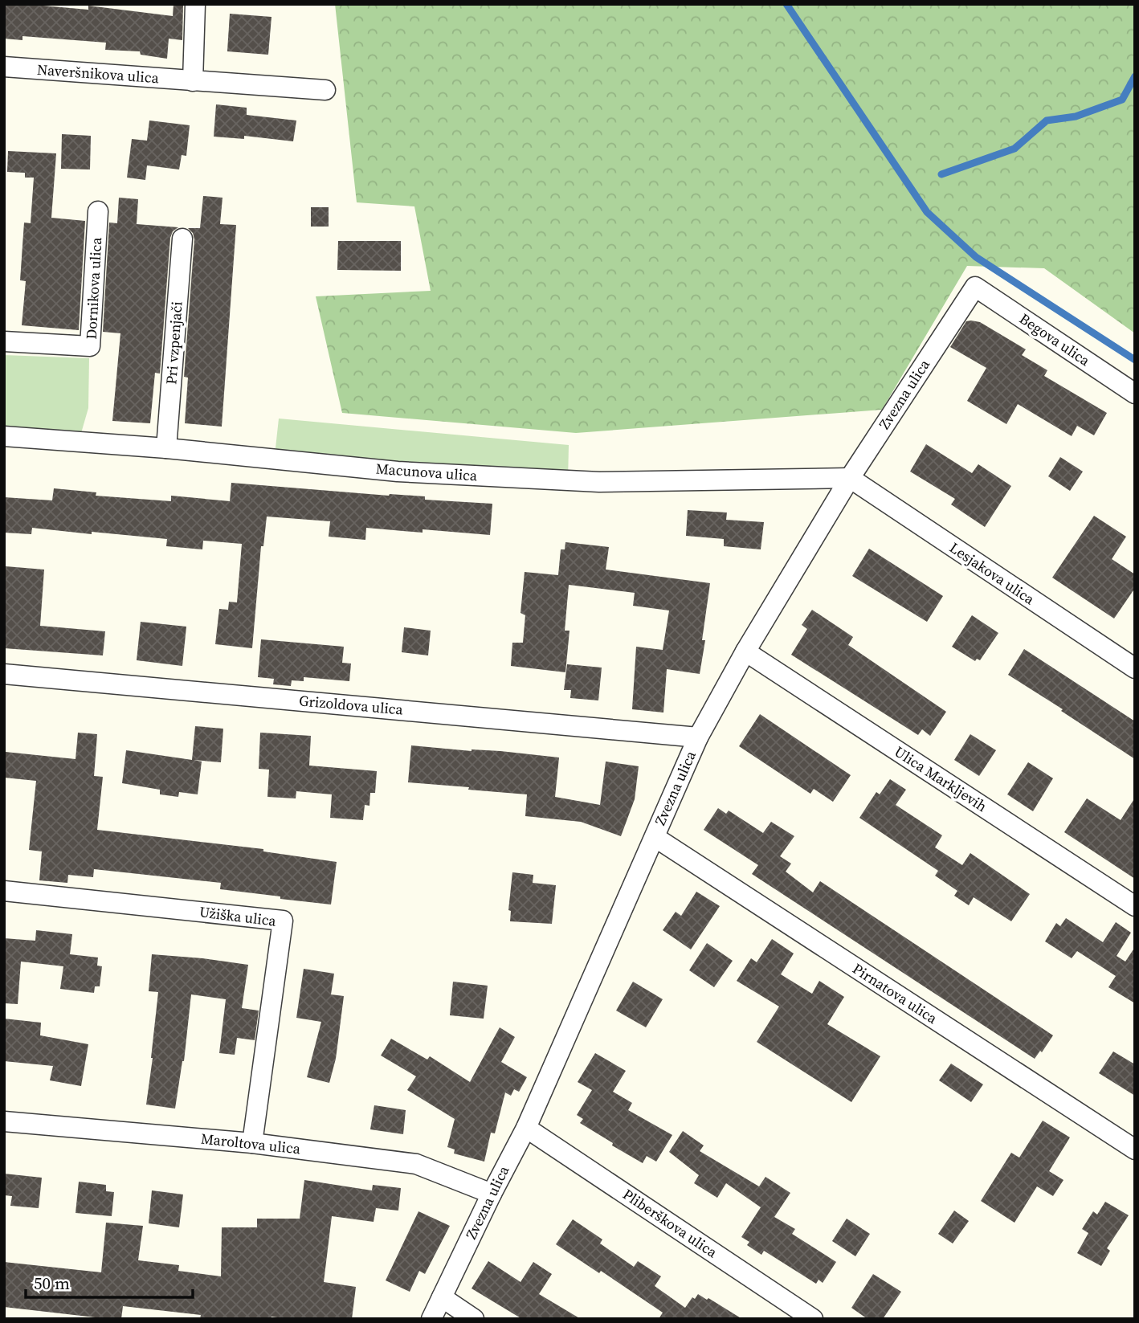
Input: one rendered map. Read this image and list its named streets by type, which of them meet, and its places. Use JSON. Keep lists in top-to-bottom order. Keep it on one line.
{"streets":{"street":["Naveršnikova ulica","Dornikova ulica","Begova ulica","Pri vzpenjači","Zvezna ulica","Macunova ulica","Lesjakova ulica","Grizoldova ulica","Ulica Markljevih","Užiška ulica","Pirnatova ulica","Maroltova ulica","Pliberškova ulica"]},"crossings":[["Begova ulica","Zvezna ulica"],["Pri vzpenjači","Macunova ulica"],["Zvezna ulica","Macunova ulica"],["Zvezna ulica","Lesjakova ulica"],["Zvezna ulica","Grizoldova ulica"],["Zvezna ulica","Ulica Markljevih"],["Zvezna ulica","Pirnatova ulica"],["Zvezna ulica","Maroltova ulica"],["Zvezna ulica","Pliberškova ulica"],["Macunova ulica","Lesjakova ulica"],["Užiška ulica","Maroltova ulica"]],"scale_bar":"50 m"}
